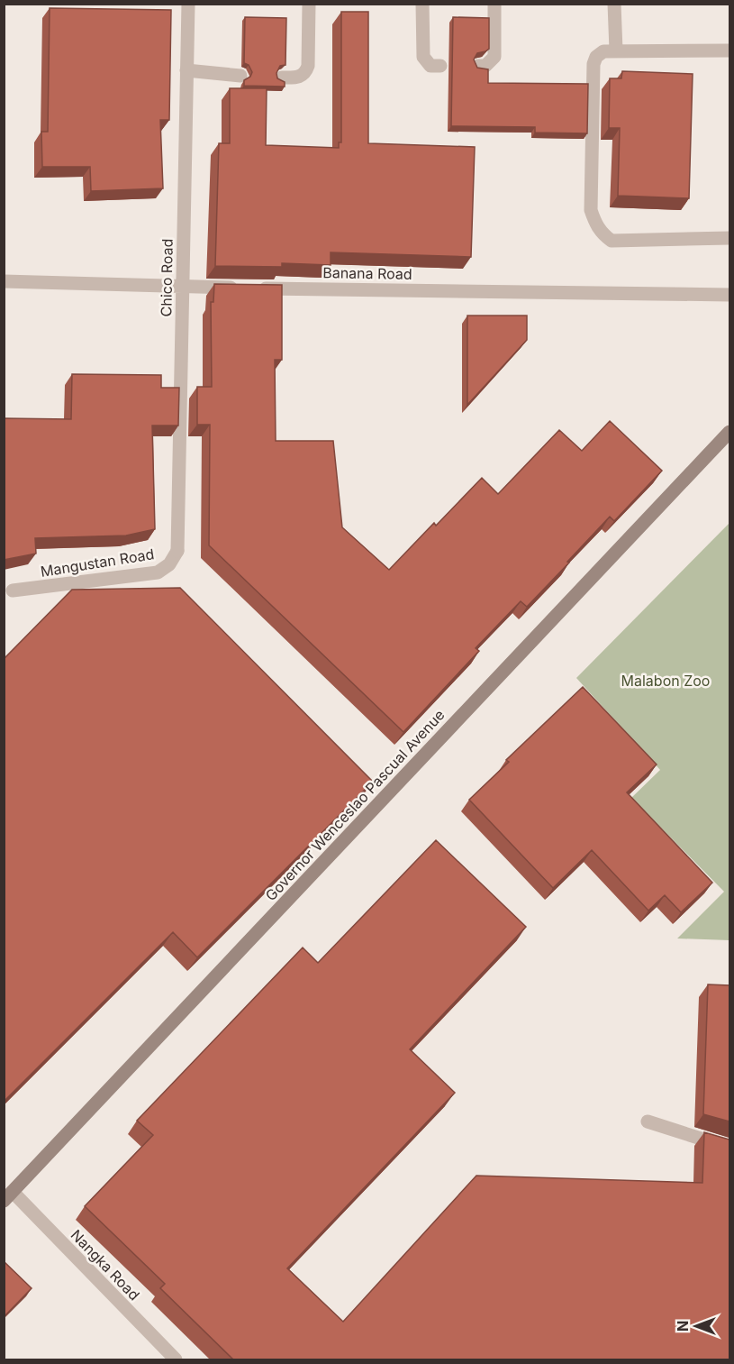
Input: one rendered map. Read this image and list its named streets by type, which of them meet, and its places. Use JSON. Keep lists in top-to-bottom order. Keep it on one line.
{"streets":{"main road":["Governor Wenceslao Pascual Avenue"],"street":["Banana Road","Chico Road","Mangustan Road","Nangka Road"]},"crossings":[["Banana Road","Chico Road"],["Chico Road","Mangustan Road"],["Governor Wenceslao Pascual Avenue","Nangka Road"]],"parks":["Malabon Zoo"],"north":"left"}
